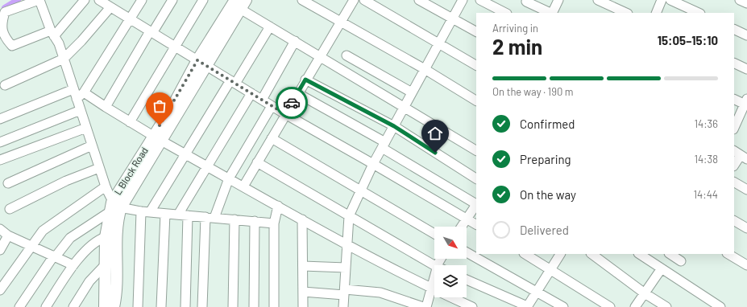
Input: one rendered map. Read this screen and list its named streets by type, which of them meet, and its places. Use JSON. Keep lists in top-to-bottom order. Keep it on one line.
{"streets":{"main road":["L Block Road"]},"north":"bottom right","page":{"heading":["2 min","Arriving in","15:05–15:10"],"bar":"On the way · 190 m","list":[["Confirmed","14:36"],["Preparing","14:38"],["On the way","14:44"],"Delivered"]}}
